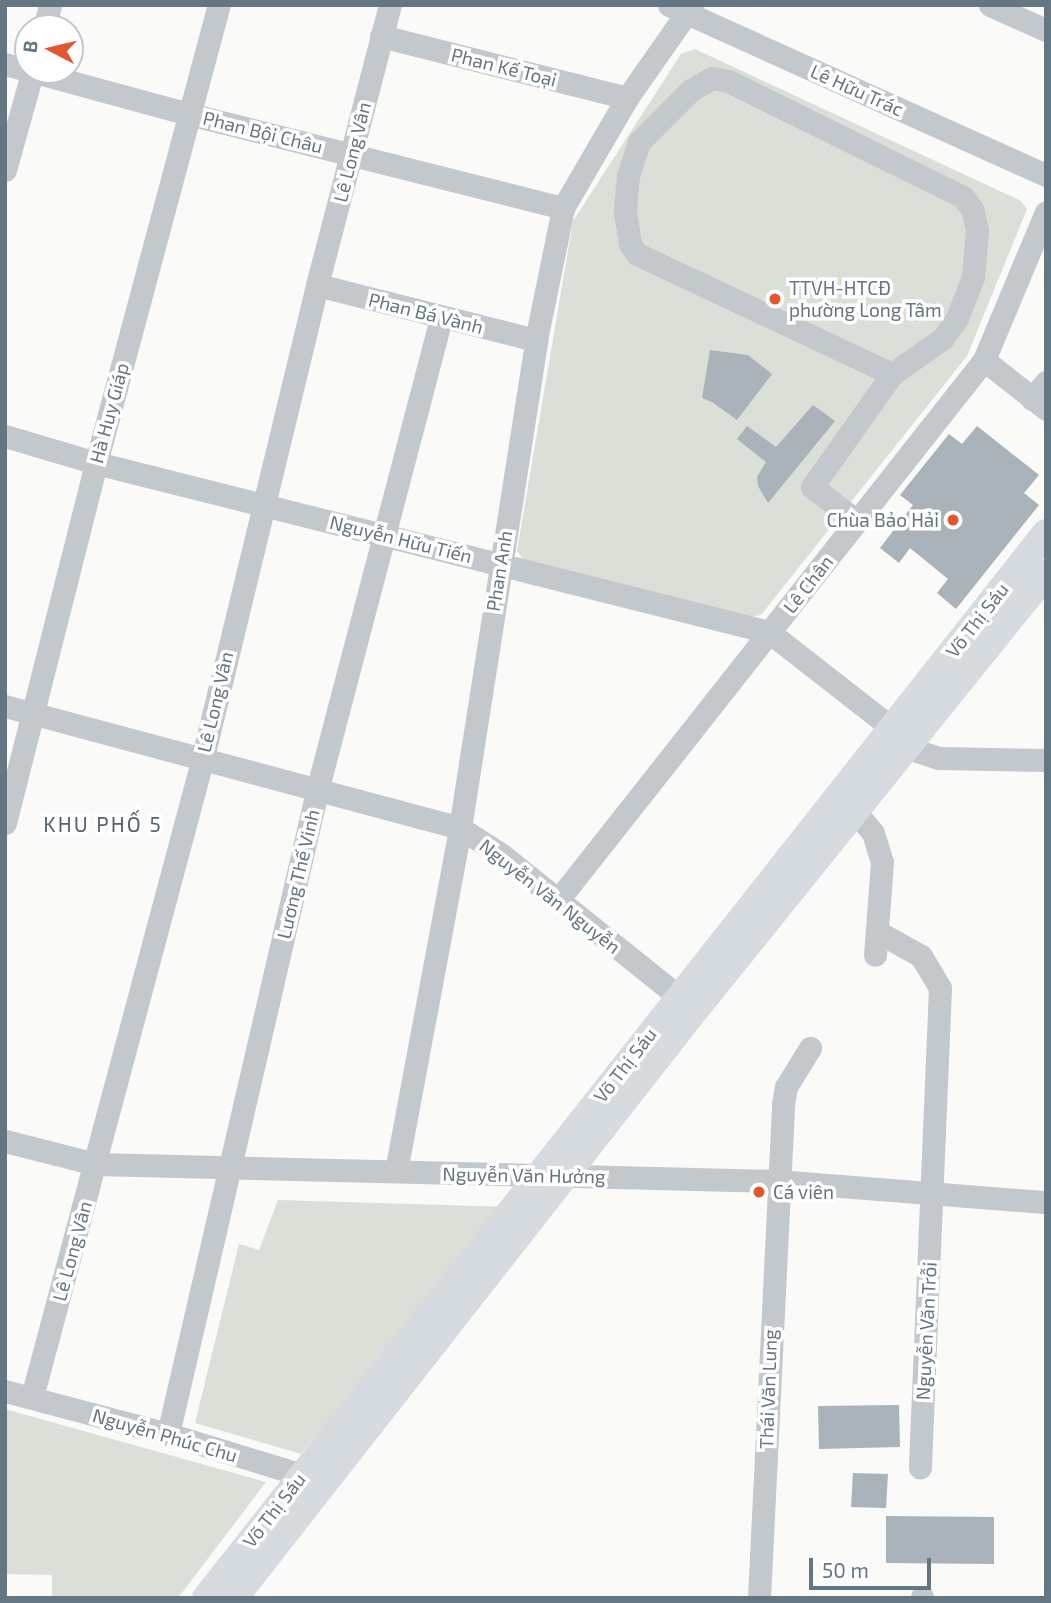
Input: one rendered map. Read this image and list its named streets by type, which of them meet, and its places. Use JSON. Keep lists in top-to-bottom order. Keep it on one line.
{"streets":{"main road":["Võ Thị Sáu"],"street":["Phan Kế Toại","Lê Hữu Trác","Phan Bội Châu","Lê Long Vân","Phan Bá Vành","Hà Huy Giáp","Nguyễn Hữu Tiến","Phan Anh","Lê Chân","Lương Thế Vinh","Nguyễn Văn Nguyễn","Nguyễn Văn Hưởng","Nguyễn Văn Trỗi","Thái Văn Lung","Nguyễn Phúc Chu"]},"crossings":[["Phan Kế Toại","Lê Long Vân"],["Phan Kế Toại","Phan Anh"],["Lê Hữu Trác","Phan Anh"],["Phan Bội Châu","Lê Long Vân"],["Phan Bội Châu","Hà Huy Giáp"],["Phan Bội Châu","Phan Anh"],["Lê Long Vân","Phan Bá Vành"],["Lê Long Vân","Nguyễn Hữu Tiến"],["Lê Long Vân","Nguyễn Văn Nguyễn"],["Lê Long Vân","Nguyễn Văn Hưởng"],["Lê Long Vân","Nguyễn Phúc Chu"],["Phan Bá Vành","Phan Anh"],["Phan Bá Vành","Lương Thế Vinh"],["Hà Huy Giáp","Nguyễn Hữu Tiến"],["Hà Huy Giáp","Nguyễn Văn Nguyễn"],["Nguyễn Hữu Tiến","Phan Anh"],["Nguyễn Hữu Tiến","Lê Chân"],["Nguyễn Hữu Tiến","Võ Thị Sáu"],["Nguyễn Hữu Tiến","Lương Thế Vinh"],["Phan Anh","Nguyễn Văn Nguyễn"],["Phan Anh","Nguyễn Văn Hưởng"],["Lê Chân","Nguyễn Văn Nguyễn"],["Võ Thị Sáu","Nguyễn Văn Nguyễn"],["Võ Thị Sáu","Nguyễn Văn Hưởng"],["Võ Thị Sáu","Nguyễn Phúc Chu"],["Lương Thế Vinh","Nguyễn Văn Nguyễn"],["Lương Thế Vinh","Nguyễn Văn Hưởng"],["Lương Thế Vinh","Nguyễn Phúc Chu"],["Nguyễn Văn Hưởng","Nguyễn Văn Trỗi"],["Nguyễn Văn Hưởng","Thái Văn Lung"]],"districts":["KHU PHỐ 5"],"places":["TTVH-HTCĐ phường Long Tâm","Chùa Bảo Hải","Cá viên"],"scale_bar":"50 m","north":"left"}
